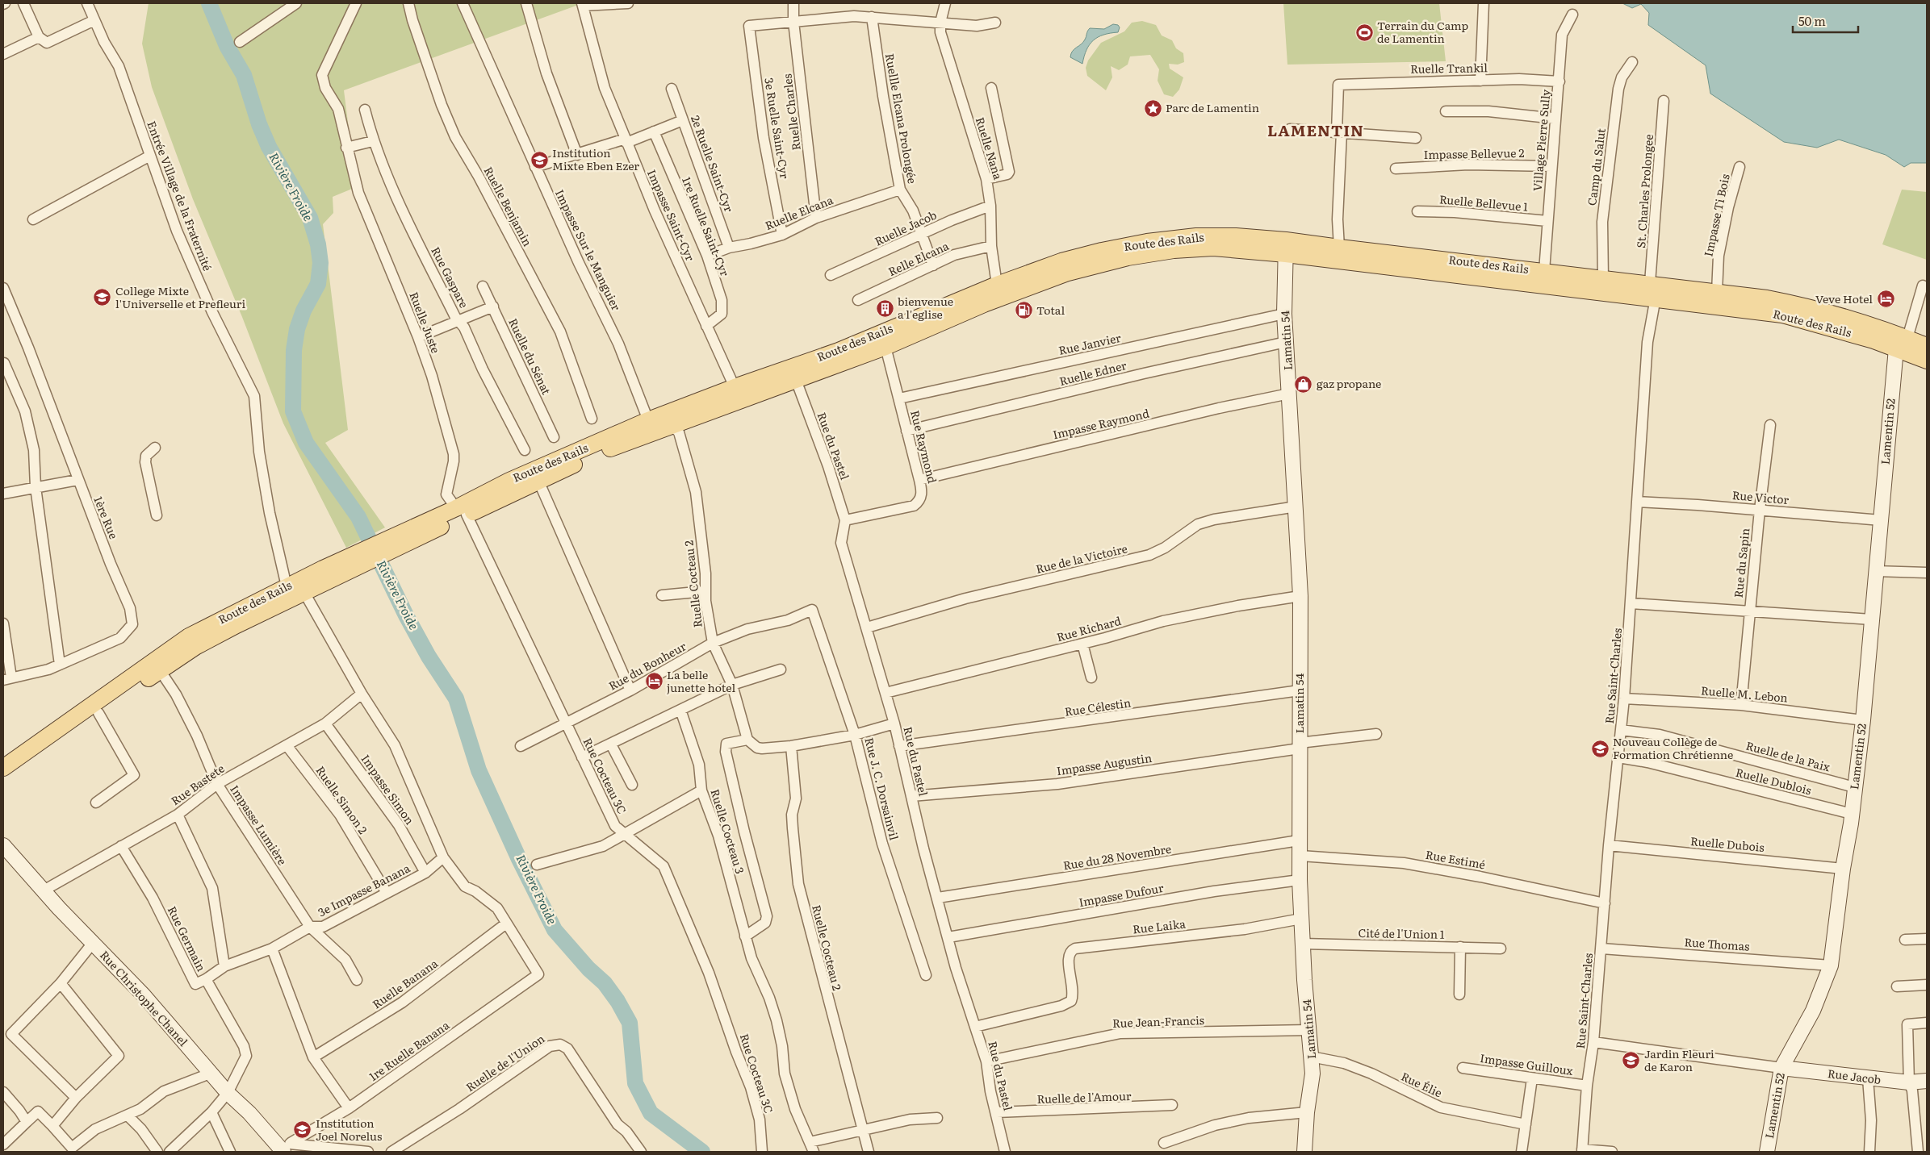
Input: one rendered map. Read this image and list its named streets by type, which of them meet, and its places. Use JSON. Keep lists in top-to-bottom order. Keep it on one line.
{"streets":{"main road":["Route des Rails"],"street":["Ruelle Trankil","Ruelle Charles","Ruellle Elcana Prolongée","3e Ruelle Saint-Cyr","Village Pierre Sully","Ruelle Nana","Impasse Bellevue 2","2e Ruelle Saint-Cyr","Camp du Salut","St. Charles Prolongee","Entrée Village de la Fraternité","Ruelle Bellevue 1","Ruelle Benjamin","Ruelle Elcana","Impasse Saint-Cyr","Impasse Ti Bois","1re Ruelle Saint-Cyr","Ruelle Jacob","Impasse Sur le Manguier","Relle Elcana","Rue Gaspare","Ruelle Juste","Lamatin 54","Rue Janvier","Ruelle du Sénat","Ruelle Edner","Impasse Raymond","Lamentin 52","Rue du Pastel","Rue Raymond","Rue Victor","1ère Rue","Rue de la Victoire","Rue du Sapin","Ruelle Cocteau 2","Rue Richard","Rue du Bonheur","Rue Saint-Charles","Ruelle M. Lebon","Rue Célestin","Ruelle de la Paix","Impasse Augustin","Rue Cocteau 3C","Ruelle Dublois","Rue Bastete","Rue J. C. Dorsainvil","Impasse Simon","Ruelle Simon 2","Impasse Lumière","Ruelle Cocteau 3","Ruelle Dubois","Rue du 28 Novembre","Rue Estimé","3e Impasse Banana","Impasse Dufour","Rue Laika","Cité de l'Union 1","Rue Germain","Rue Thomas","Ruelle Banana","Rue Christophe Chanel","Rue Jean-Francis","1re Ruelle Banana","Ruelle de l'Union","Impasse Guilloux","Rue Jacob","Rue Élie","Ruelle de l'Amour"]},"crossings":[["Ruelle Trankil","Village Pierre Sully"],["Ruelle Charles","3e Ruelle Saint-Cyr"],["Ruelle Charles","Ruelle Elcana"],["Ruellle Elcana Prolongée","Ruelle Elcana"],["Ruellle Elcana Prolongée","Ruelle Jacob"],["Ruellle Elcana Prolongée","Relle Elcana"],["3e Ruelle Saint-Cyr","Ruelle Elcana"],["Village Pierre Sully","Impasse Bellevue 2"],["Village Pierre Sully","Ruelle Bellevue 1"],["Village Pierre Sully","Route des Rails"],["Ruelle Nana","Ruelle Jacob"],["Ruelle Nana","Route des Rails"],["Ruelle Nana","Relle Elcana"],["2e Ruelle Saint-Cyr","Ruelle Elcana"],["Camp du Salut","Route des Rails"],["St. Charles Prolongee","Route des Rails"],["St. Charles Prolongee","Rue Saint-Charles"],["Entrée Village de la Fraternité","Route des Rails"],["Ruelle Elcana","1re Ruelle Saint-Cyr"],["Impasse Saint-Cyr","1re Ruelle Saint-Cyr"],["Impasse Saint-Cyr","Route des Rails"],["Impasse Ti Bois","Route des Rails"],["Route des Rails","Impasse Sur le Manguier"],["Route des Rails","Ruelle Juste"],["Route des Rails","Lamatin 54"],["Route des Rails","Lamentin 52"],["Route des Rails","Rue du Pastel"],["Route des Rails","Rue Raymond"],["Route des Rails","Ruelle Cocteau 2"],["Route des Rails","Rue Saint-Charles"],["Route des Rails","Rue Cocteau 3C"],["Route des Rails","Impasse Lumière"],["Ruelle Juste","Rue Cocteau 3C"],["Lamatin 54","Rue Janvier"],["Lamatin 54","Ruelle Edner"],["Lamatin 54","Impasse Raymond"],["Lamatin 54","Rue de la Victoire"],["Lamatin 54","Rue Richard"],["Lamatin 54","Rue Célestin"],["Lamatin 54","Impasse Augustin"],["Lamatin 54","Rue du 28 Novembre"],["Lamatin 54","Rue Estimé"],["Lamatin 54","Impasse Dufour"],["Lamatin 54","Rue Laika"],["Lamatin 54","Cité de l'Union 1"],["Lamatin 54","Rue Jean-Francis"],["Lamatin 54","Rue Élie"],["Rue Janvier","Rue Raymond"],["Ruelle Edner","Rue Raymond"],["Impasse Raymond","Rue Raymond"],["Lamentin 52","Rue Victor"],["Lamentin 52","Ruelle M. Lebon"],["Lamentin 52","Ruelle de la Paix"],["Lamentin 52","Ruelle Dublois"],["Lamentin 52","Ruelle Dubois"],["Lamentin 52","Rue Thomas"],["Lamentin 52","Rue Jacob"],["Rue du Pastel","Rue Raymond"],["Rue du Pastel","Rue de la Victoire"],["Rue du Pastel","Rue Richard"],["Rue du Pastel","Rue Célestin"],["Rue du Pastel","Impasse Augustin"],["Rue du Pastel","Rue du 28 Novembre"],["Rue du Pastel","Impasse Dufour"],["Rue du Pastel","Rue Laika"],["Rue du Pastel","Rue Jean-Francis"],["Rue du Pastel","Ruelle de l'Amour"],["Rue Victor","Rue du Sapin"],["Rue Victor","Rue Saint-Charles"],["Rue du Sapin","Ruelle M. Lebon"],["Ruelle Cocteau 2","Rue du Bonheur"],["Ruelle Cocteau 2","Ruelle Cocteau 3"],["Rue du Bonheur","Rue Cocteau 3C"],["Rue du Bonheur","Rue J. C. Dorsainvil"],["Rue Saint-Charles","Ruelle M. Lebon"],["Rue Saint-Charles","Ruelle de la Paix"],["Rue Saint-Charles","Ruelle Dublois"],["Rue Saint-Charles","Ruelle Dubois"],["Rue Saint-Charles","Rue Estimé"],["Rue Saint-Charles","Rue Thomas"],["Rue Saint-Charles","Impasse Guilloux"],["Rue Bastete","Impasse Simon"],["Rue Bastete","Ruelle Simon 2"],["Rue Bastete","Impasse Lumière"],["Rue Bastete","Rue Germain"],["Rue Bastete","Rue Christophe Chanel"],["Impasse Simon","3e Impasse Banana"],["Ruelle Simon 2","3e Impasse Banana"],["Impasse Lumière","3e Impasse Banana"],["3e Impasse Banana","Rue Germain"],["Rue Germain","Rue Christophe Chanel"],["Ruelle Banana","1re Ruelle Banana"],["Rue Christophe Chanel","1re Ruelle Banana"]],"districts":["LAMENTIN"],"water":["Rivière Froide"],"places":{"sports":["Terrain du Camp de Lamentin"],"place":["Parc de Lamentin"],"school or university":["Institution Mixte Eben Ezer","College Mixte l'Universelle et Prefleuri","Nouveau Collège de Formation Chrétienne","Jardin Fleuri de Karon","Institution Joel Norelus"],"hotel":["Veve Hotel","La belle junette hotel"],"building":["bienvenue a l'eglise"],"fuel station":["Total"],"shop":["gaz propane"]},"scale_bar":"50 m"}
